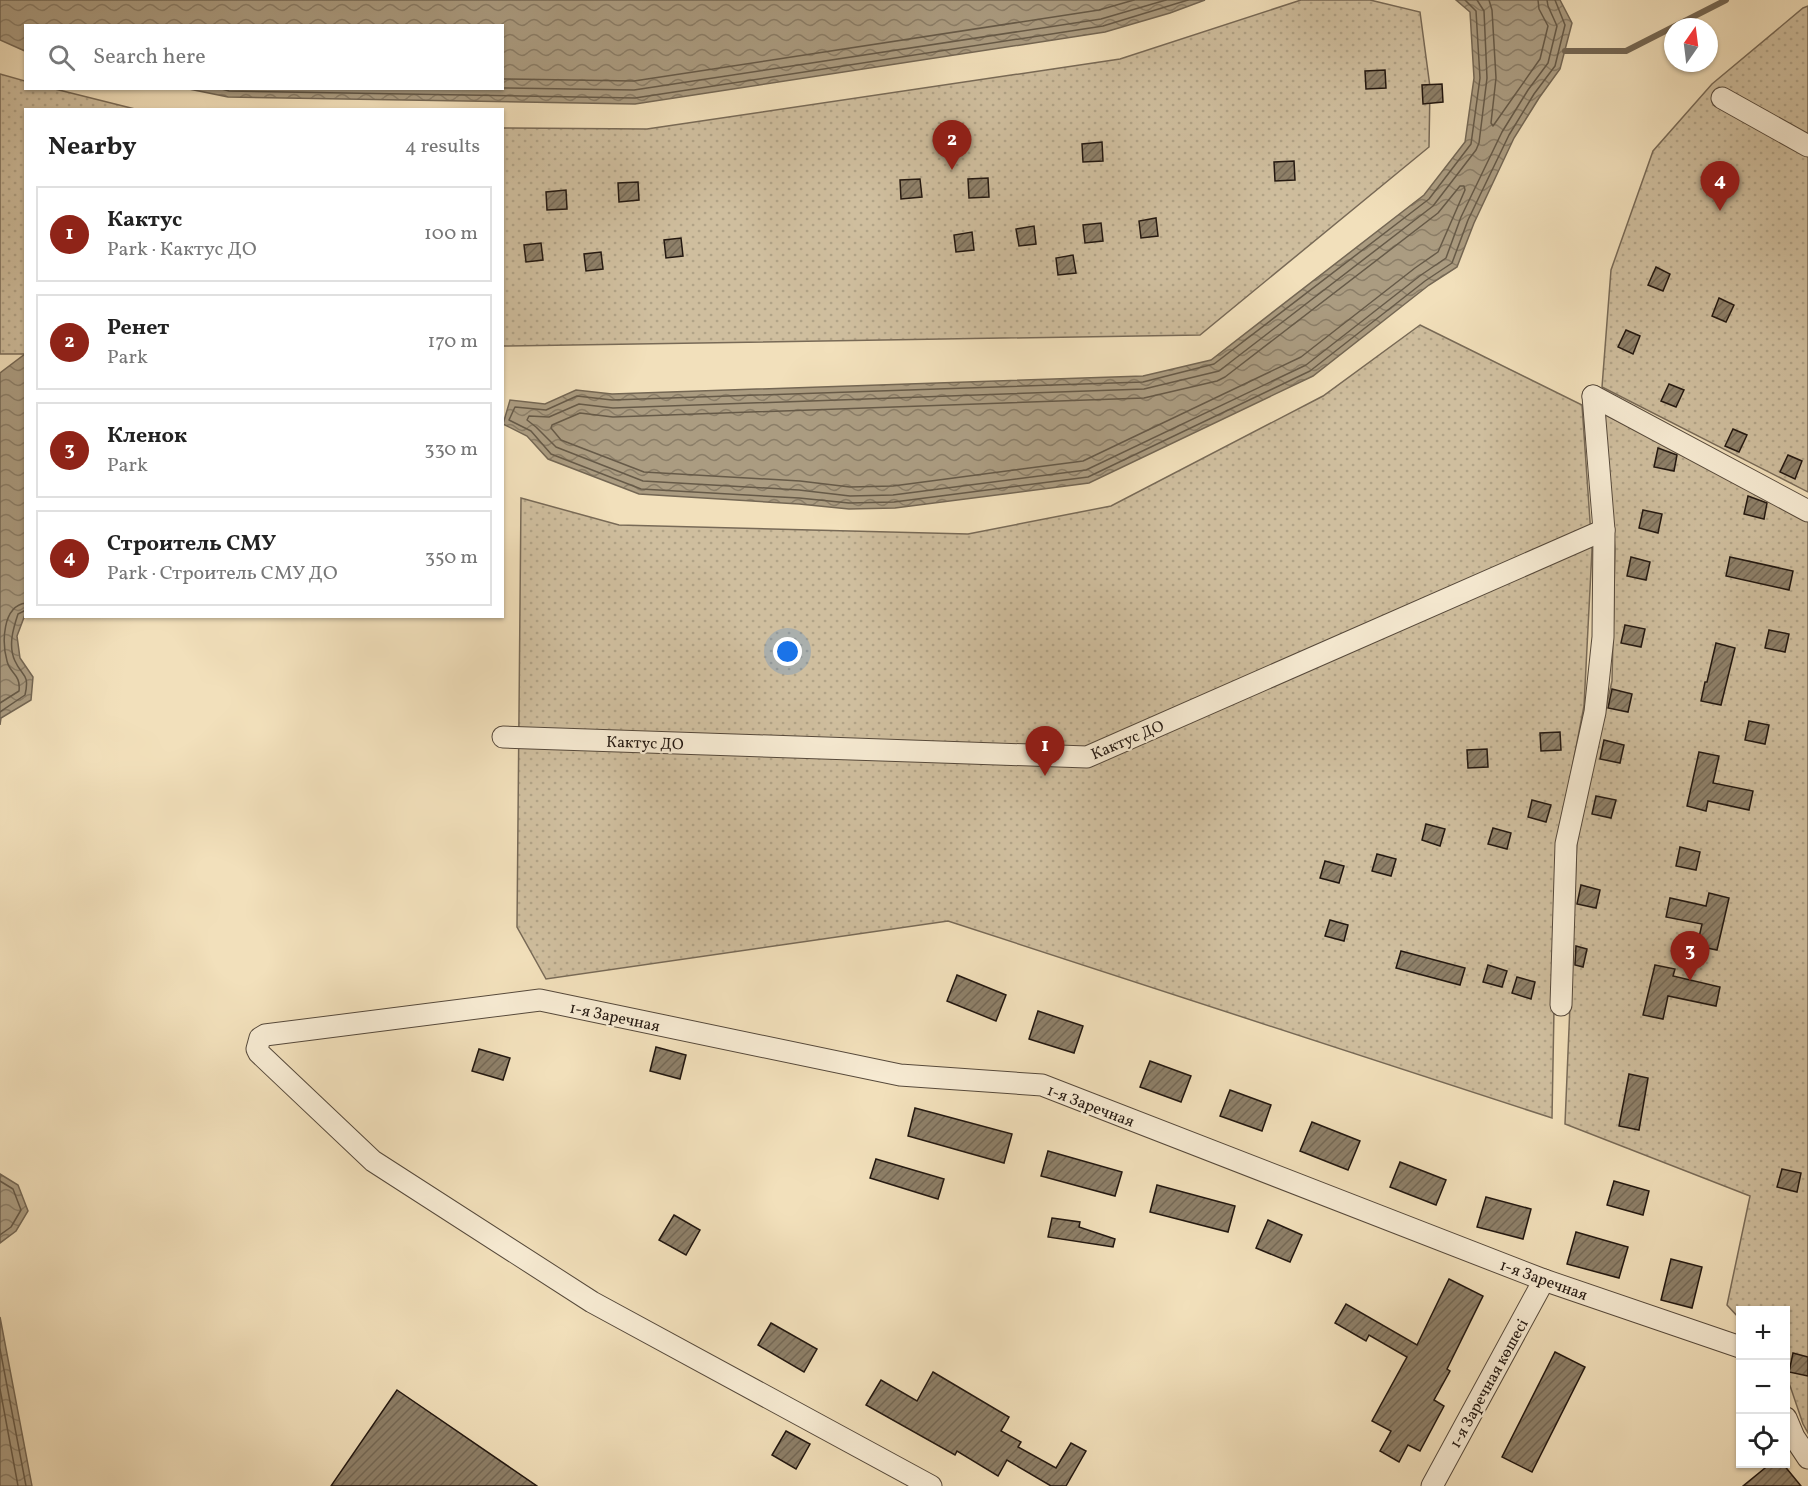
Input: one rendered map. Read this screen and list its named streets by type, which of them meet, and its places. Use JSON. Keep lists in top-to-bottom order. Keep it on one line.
{"streets":{"street":["Кактус ДО","1-я Заречная","1-я Заречная көшесі"]},"crossings":[["1-я Заречная","1-я Заречная көшесі"]],"north":"top","page":{"search":"Search here","heading":["Nearby","4 results"],"pins":["2","4","1","3"],"list":[{"mark":"1","name":"Кактус","note":"Park · Кактус ДО","value":"100 m"},{"mark":"2","name":"Ренет","note":"Park","value":"170 m"},{"mark":"3","name":"Кленок","note":"Park","value":"330 m"},{"mark":"4","name":"Строитель СМУ","note":"Park · Строитель СМУ ДО","value":"350 m"}],"map_buttons":["+","−"]}}
